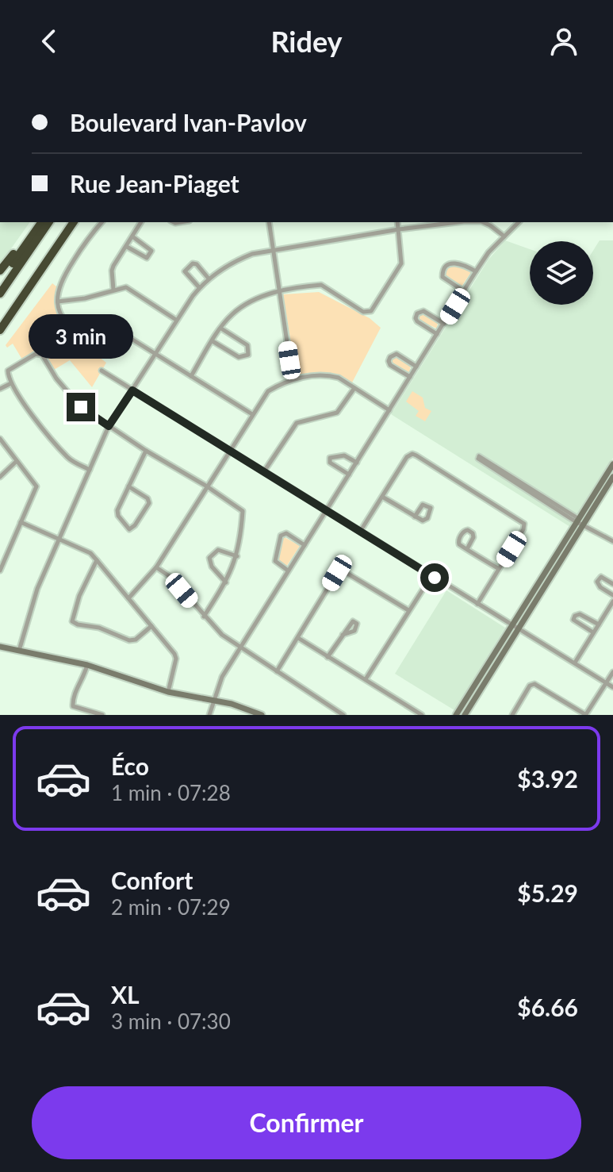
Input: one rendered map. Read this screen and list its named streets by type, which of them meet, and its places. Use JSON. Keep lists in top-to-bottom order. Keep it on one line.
{"page":{"header":"Ridey","banner":["Boulevard Ivan-Pavlov","Rue Jean-Piaget"],"bubble":"3 min","list":[{"name":"Éco","note":"1 min · 07:28","value":"$3.92"},{"name":"Confort","note":"2 min · 07:29","value":"$5.29"},{"name":"XL","note":"3 min · 07:30","value":"$6.66"}],"buttons":"Confirmer"}}
